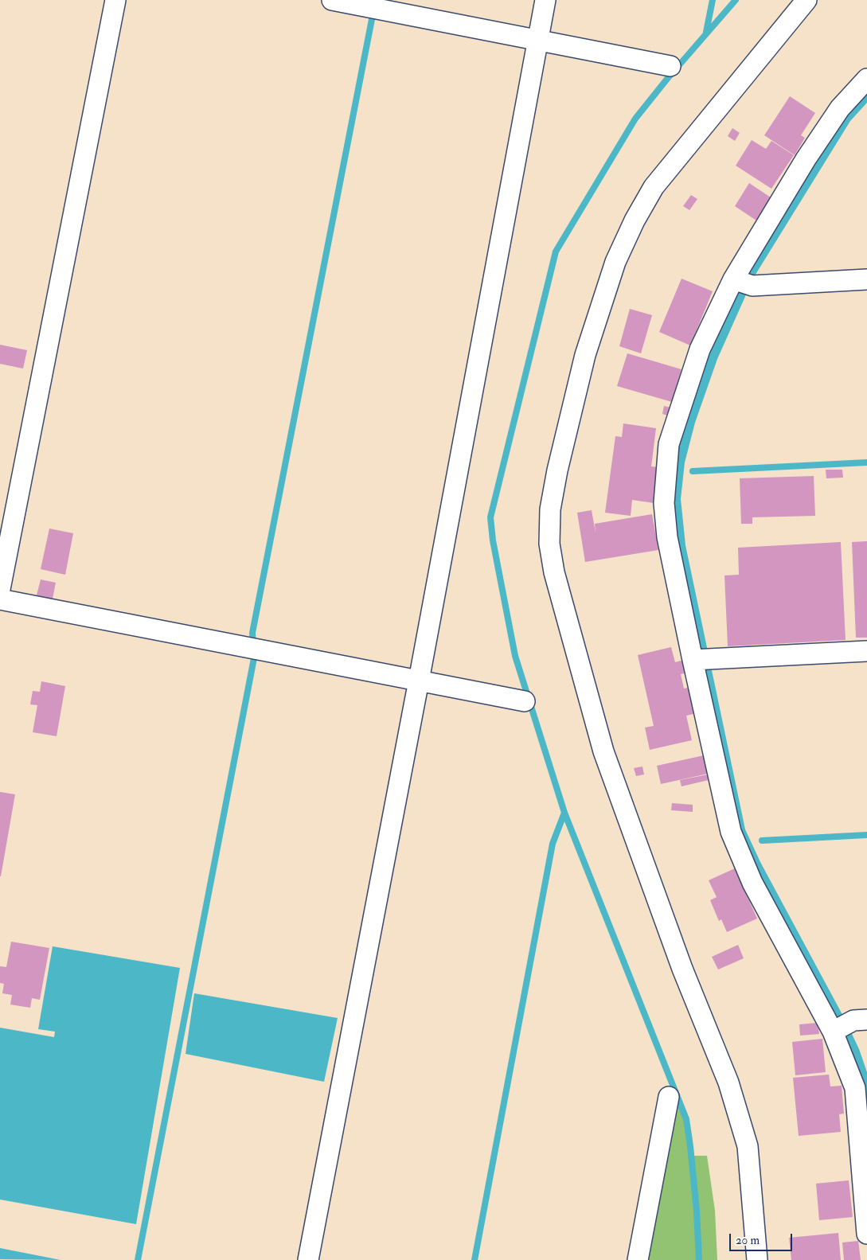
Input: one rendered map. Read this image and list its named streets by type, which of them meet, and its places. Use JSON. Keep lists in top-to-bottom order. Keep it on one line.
{"scale_bar":"20 m"}
